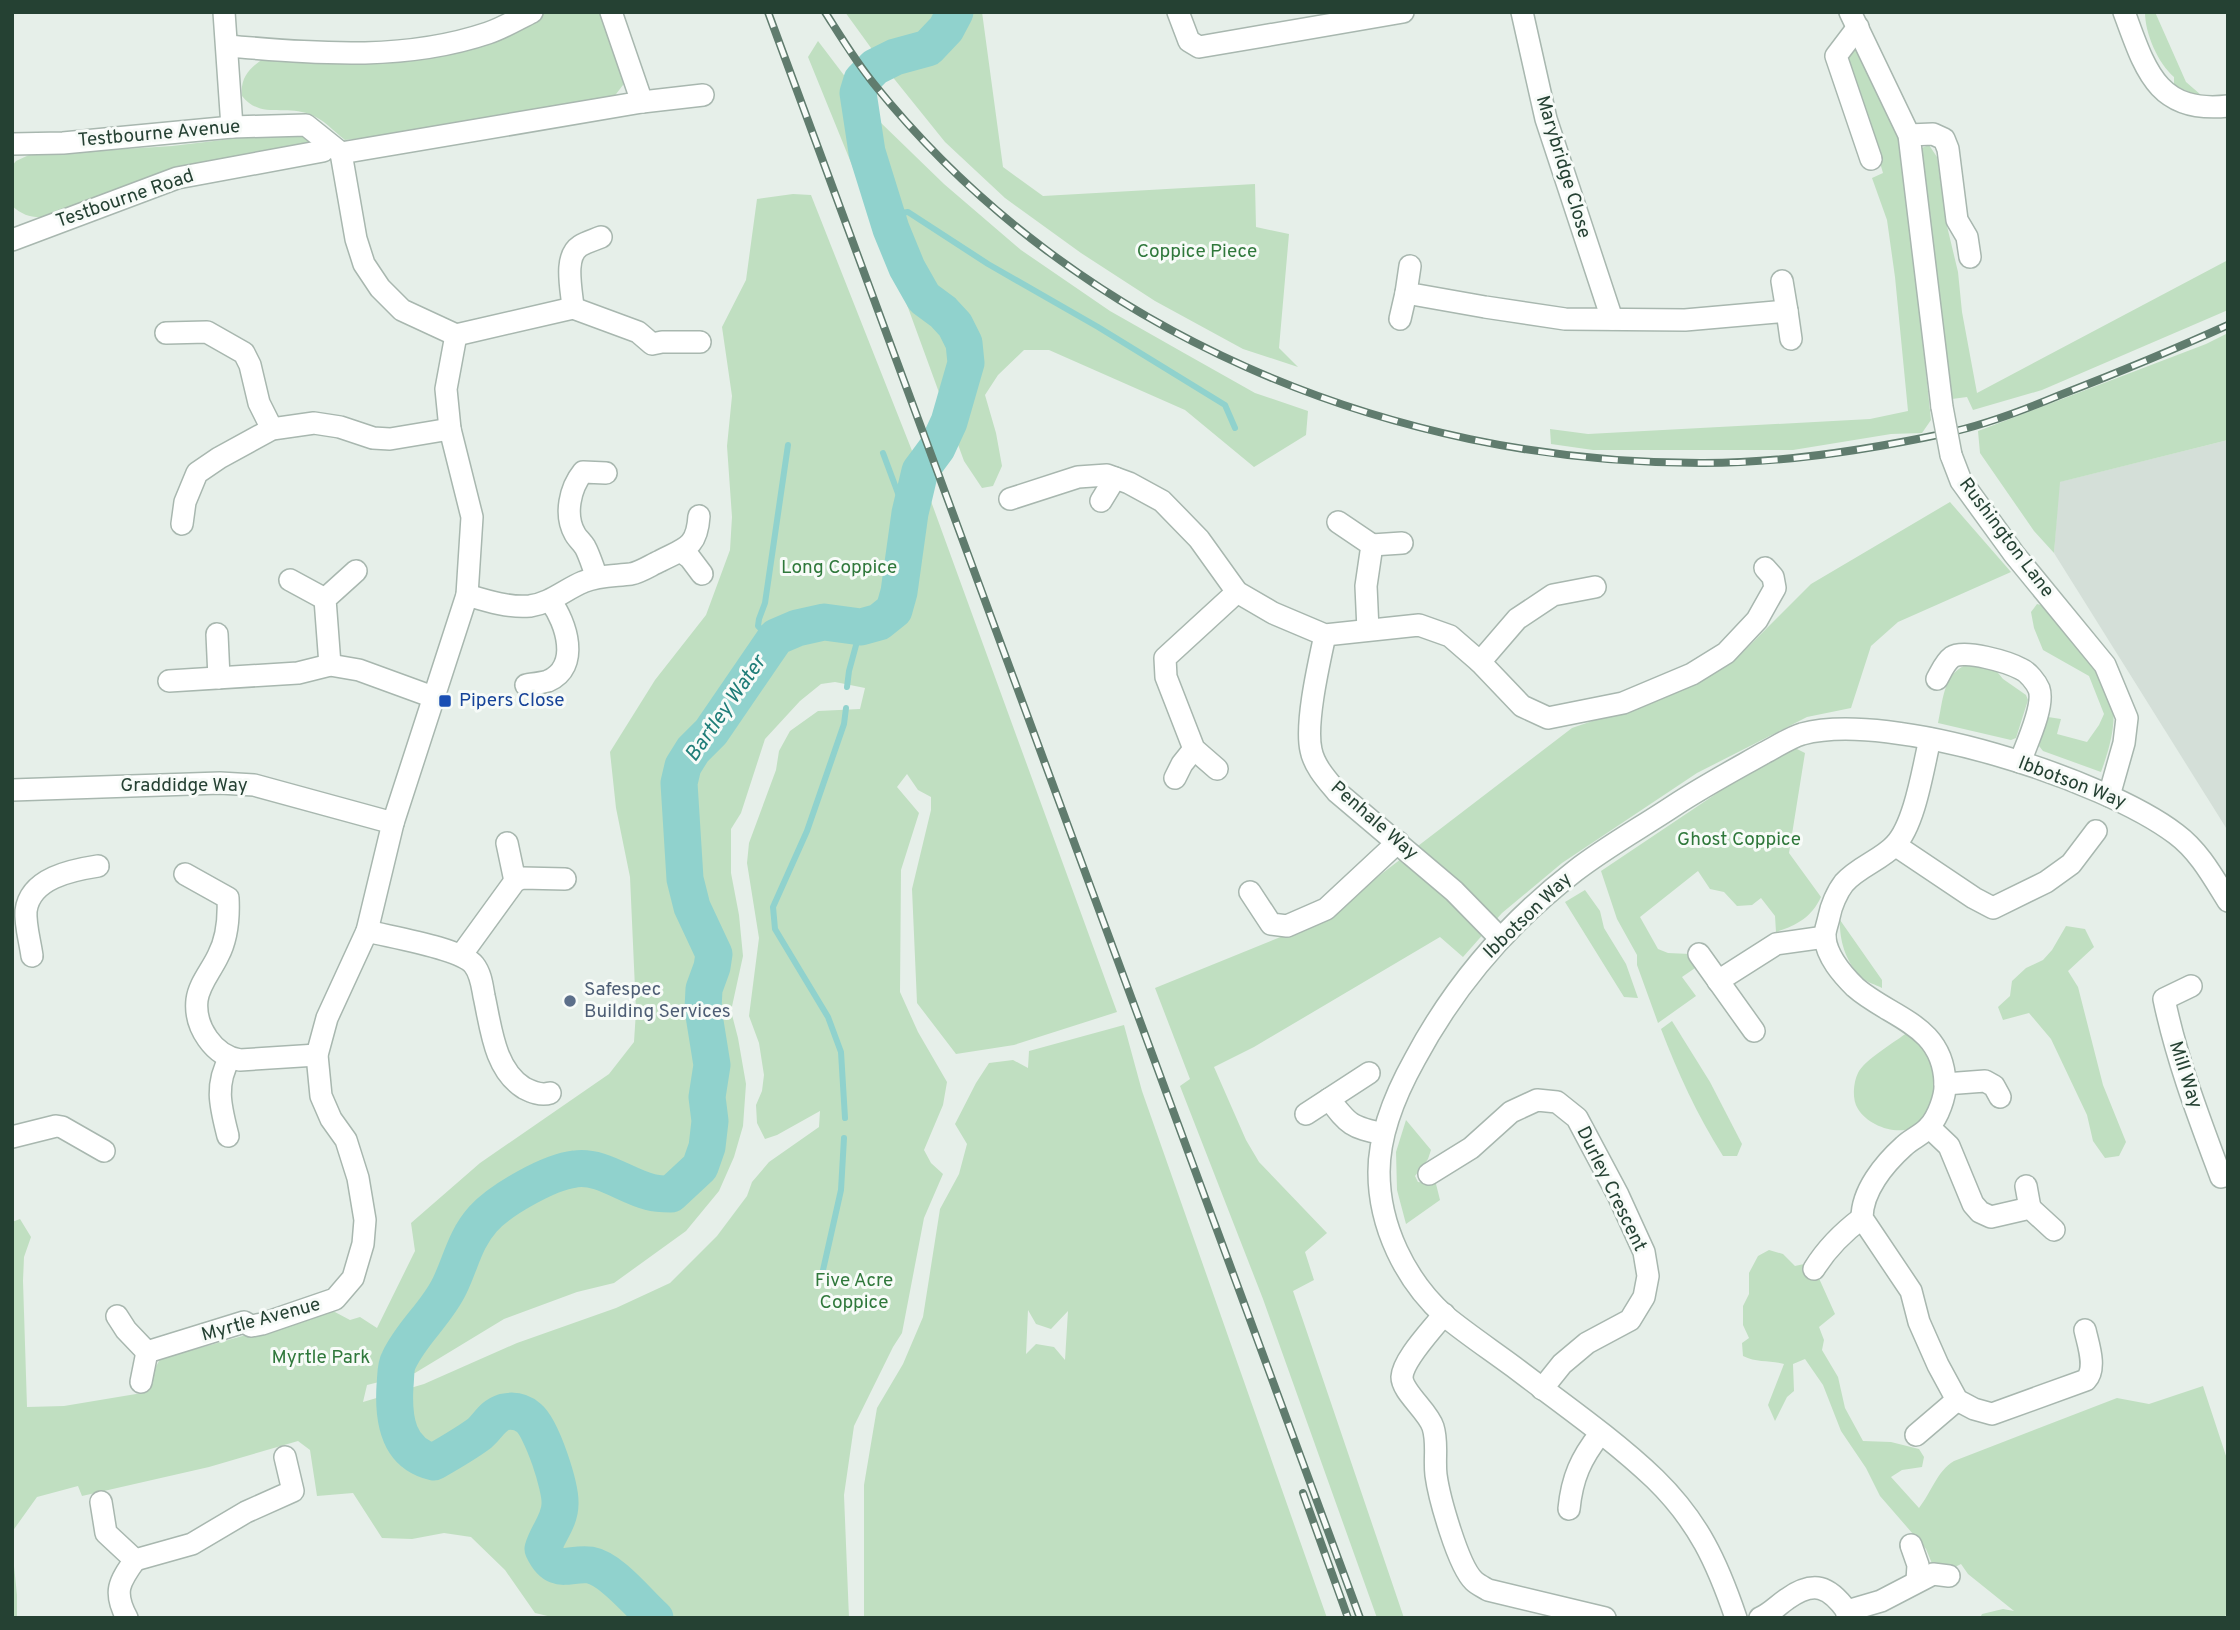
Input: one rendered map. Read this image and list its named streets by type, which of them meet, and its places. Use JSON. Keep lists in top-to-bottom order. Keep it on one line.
{"streets":{"street":["Testbourne Avenue","Marybridge Close","Testbourne Road","Rushington Lane","Ibbotson Way","Graddidge Way","Penhale Way","Mill Way","Durley Crescent","Myrtle Avenue"]},"crossings":[["Testbourne Avenue","Testbourne Road"],["Rushington Lane","Ibbotson Way"],["Ibbotson Way","Penhale Way"],["Ibbotson Way","Durley Crescent"],["Graddidge Way","Myrtle Avenue"]],"water":["Bartley Water"],"parks":["Coppice Piece","Long Coppice","Ghost Coppice","Five Acre Coppice","Myrtle Park"],"places":{"transit":["Pipers Close"],"other":["Safespec Building Services"]}}
